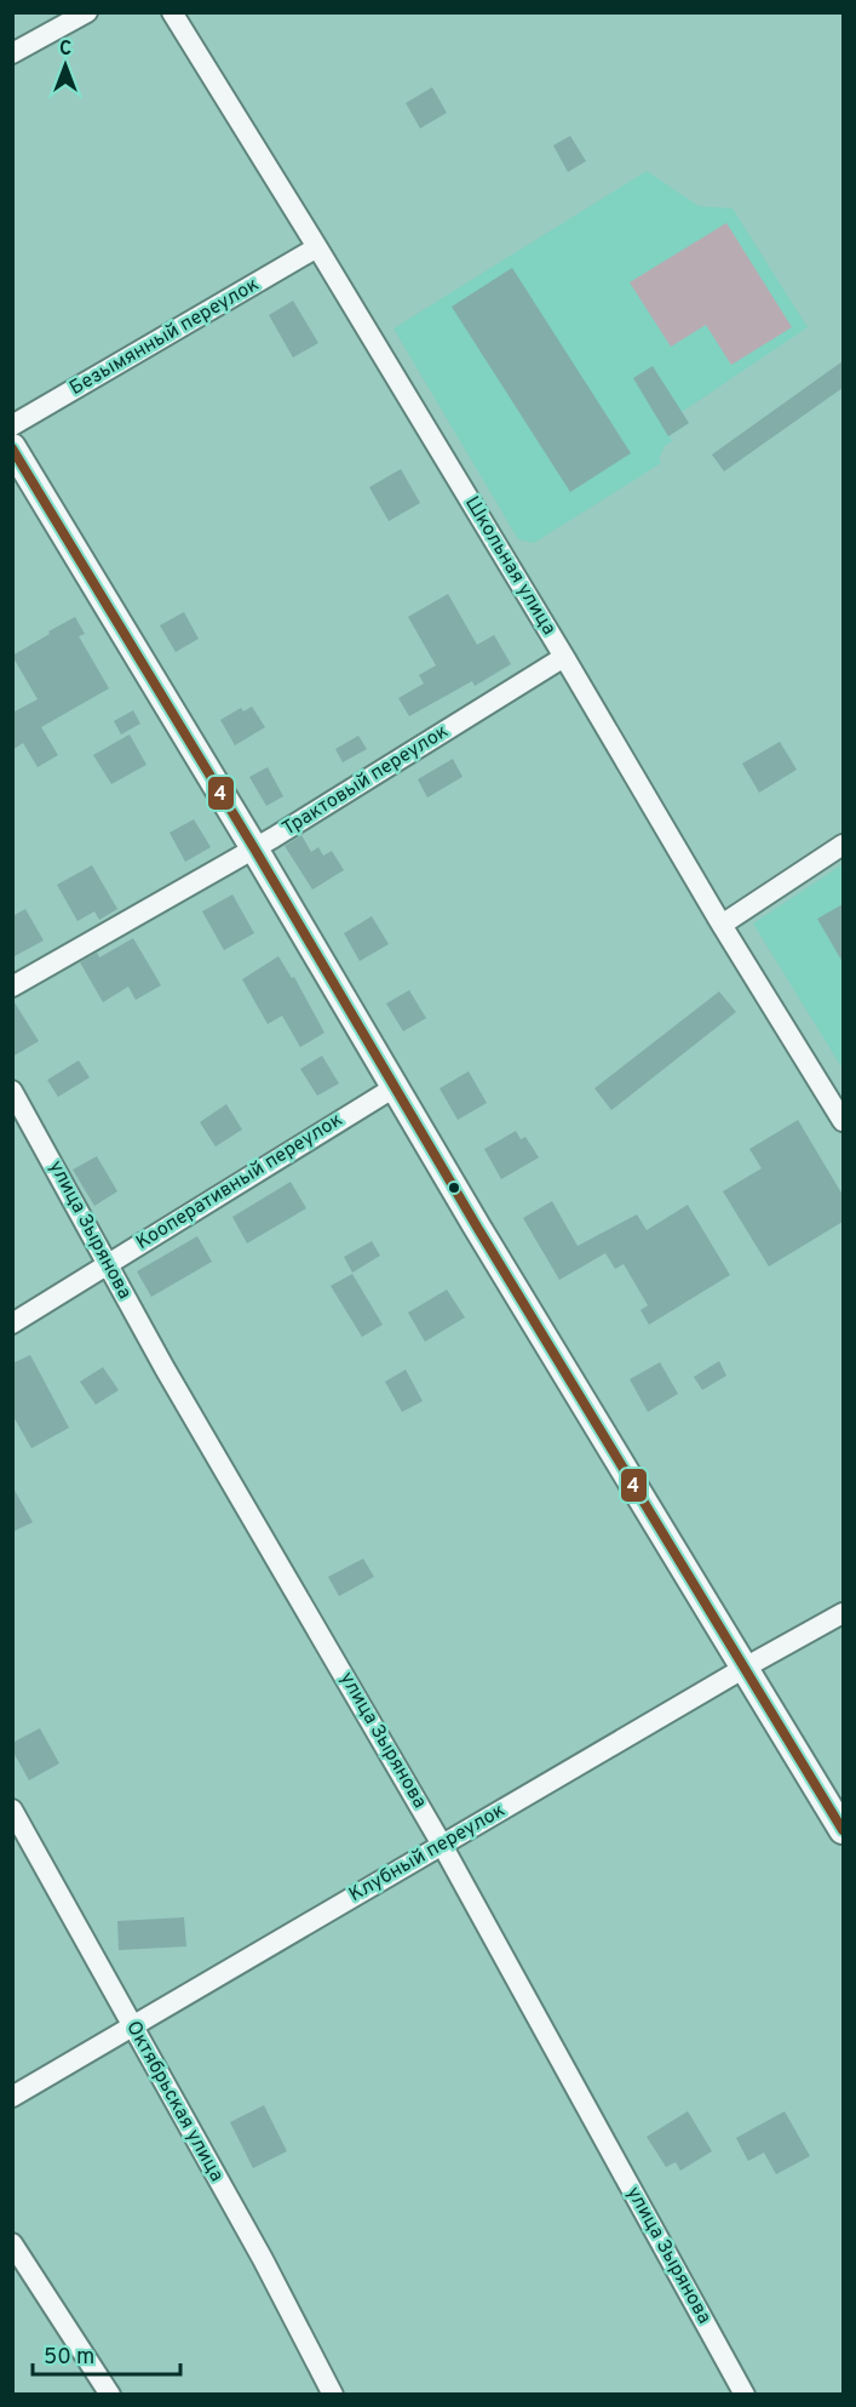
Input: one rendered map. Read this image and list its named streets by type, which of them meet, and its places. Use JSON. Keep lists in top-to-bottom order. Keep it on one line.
{"streets":{"street":["Безымянный переулок","Школьная улица","Трактовый переулок","Кооперативный переулок","улица Зырянова","Клубный переулок","Октябрьская улица"]},"crossings":[["Безымянный переулок","Школьная улица"],["Школьная улица","Трактовый переулок"],["Кооперативный переулок","улица Зырянова"],["улица Зырянова","Клубный переулок"],["Клубный переулок","Октябрьская улица"]],"lines":["transit line 4"],"scale_bar":"50 m","north":"top"}
